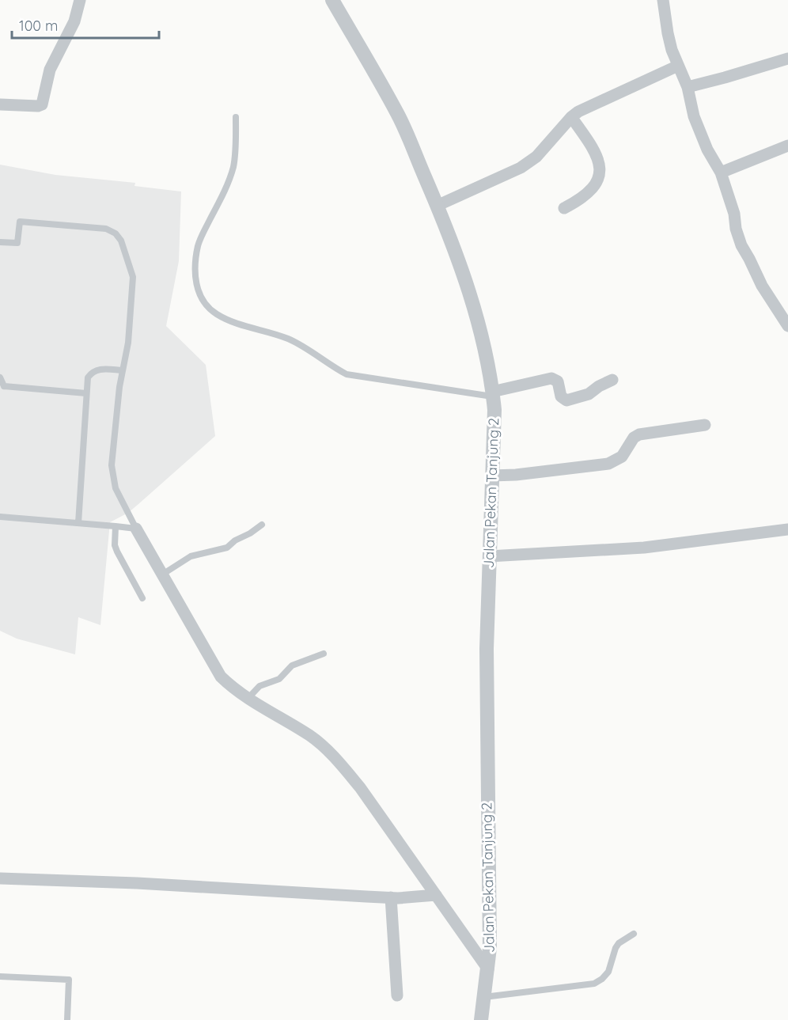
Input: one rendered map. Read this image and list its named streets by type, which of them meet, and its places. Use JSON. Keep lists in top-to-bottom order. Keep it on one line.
{"streets":{"street":["Jalan Pekan Tanjung 2"]},"scale_bar":"100 m"}
